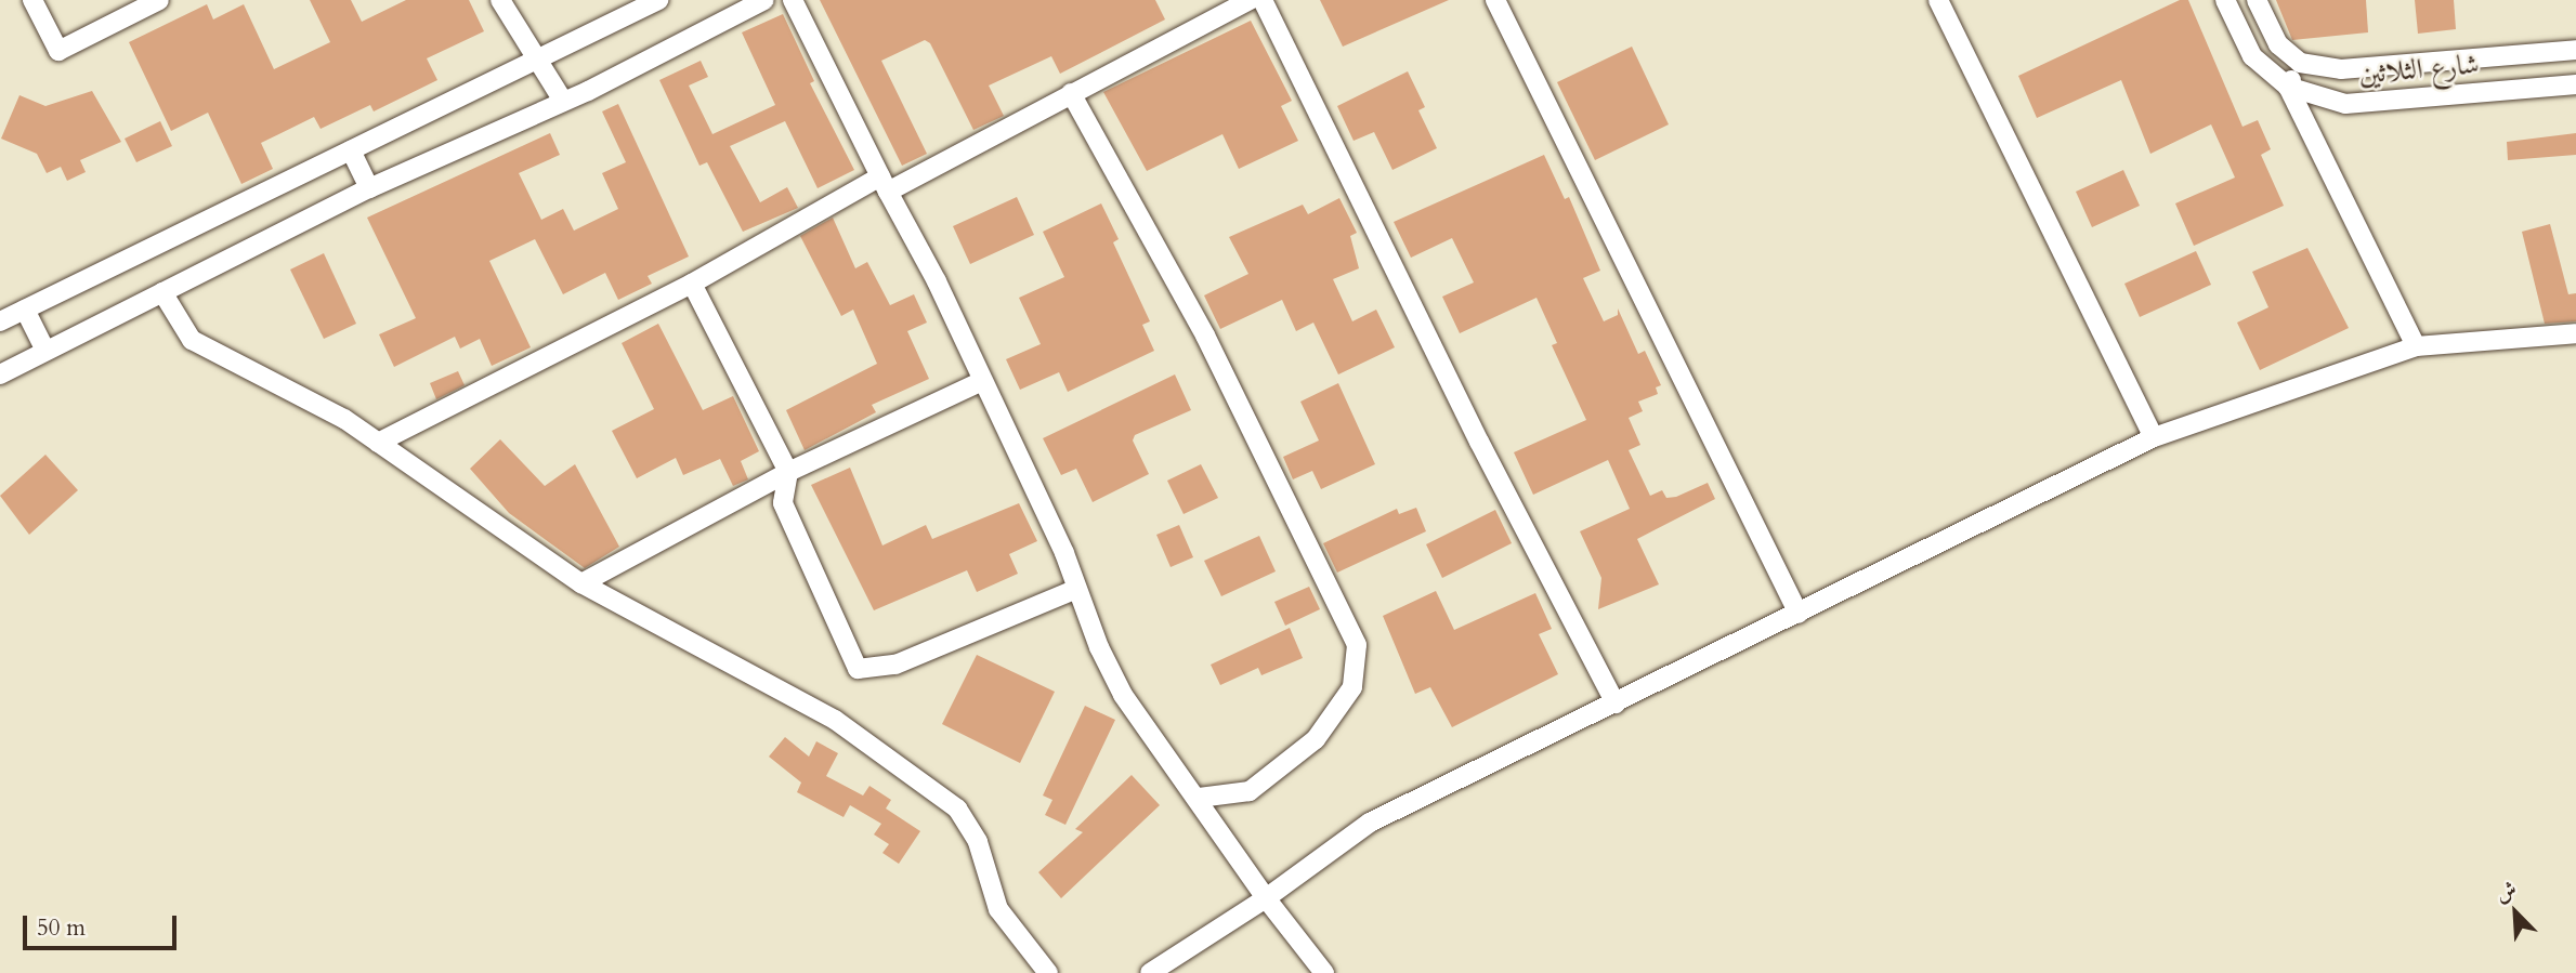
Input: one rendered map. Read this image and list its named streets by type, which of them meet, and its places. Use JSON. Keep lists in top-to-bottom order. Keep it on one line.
{"streets":{"street":["شارع الثلاثين"]},"scale_bar":"50 m","north":"top left"}
